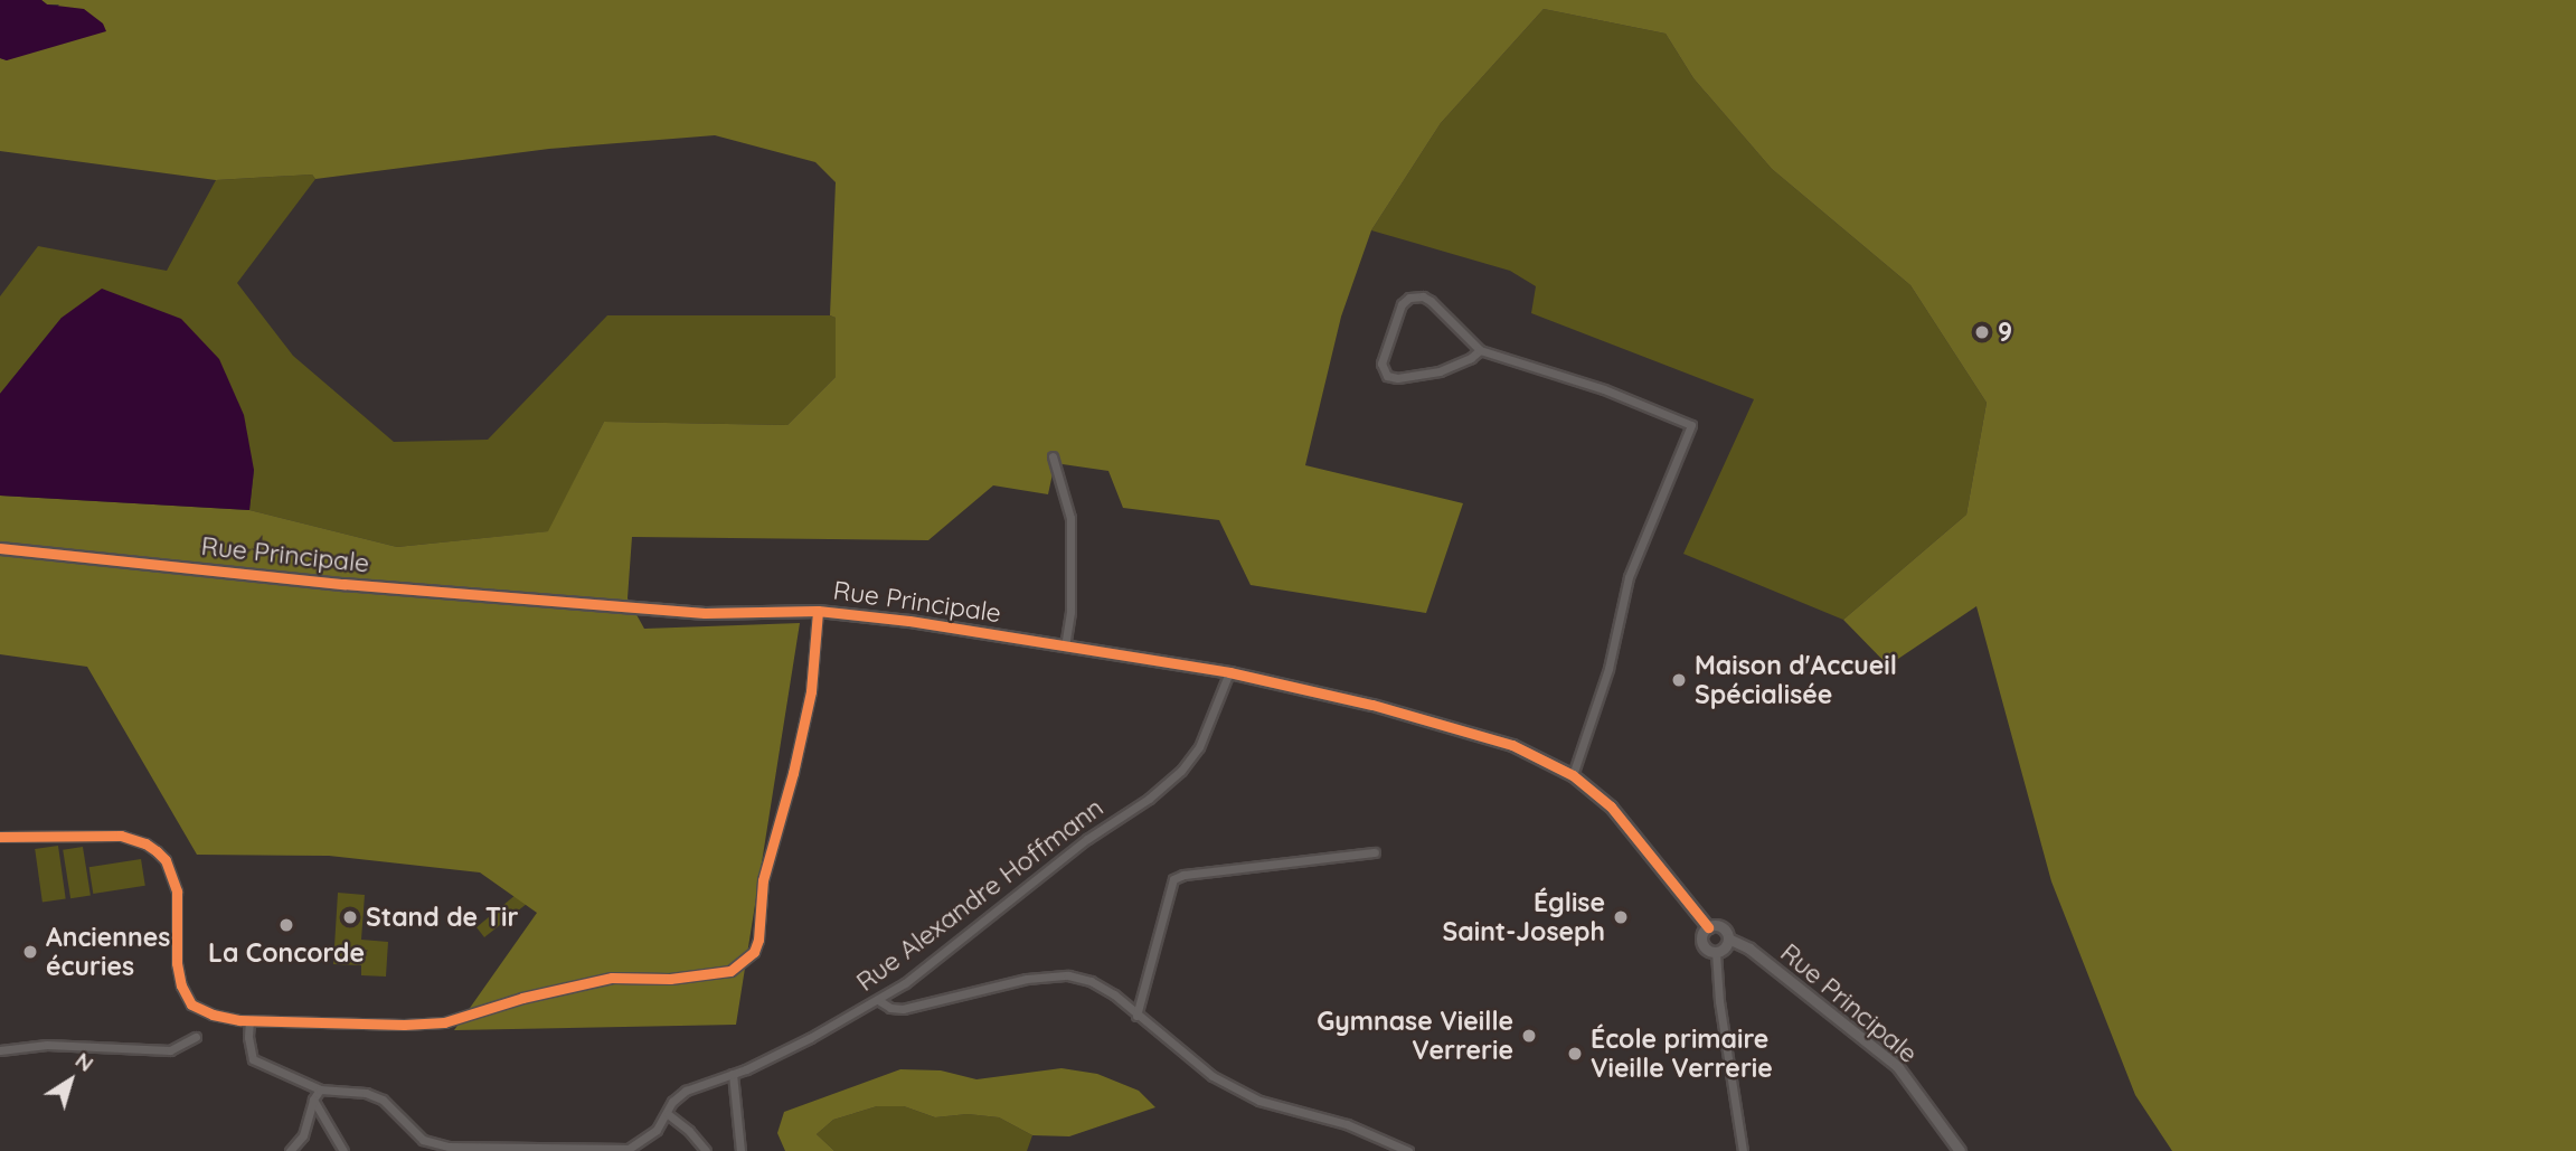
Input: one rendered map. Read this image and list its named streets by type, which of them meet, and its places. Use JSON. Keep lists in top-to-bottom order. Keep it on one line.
{"streets":{"street":["Rue Principale","Rue Alexandre Hoffmann"]},"crossings":[["Rue Principale","Rue Alexandre Hoffmann"]],"places":["9","Maison d'Accueil Spécialisée","Stand de Tir","Église Saint-Joseph","La Concorde","Anciennes écuries","Gymnase Vieille Verrerie","École primaire Vieille Verrerie"],"north":"top right"}
